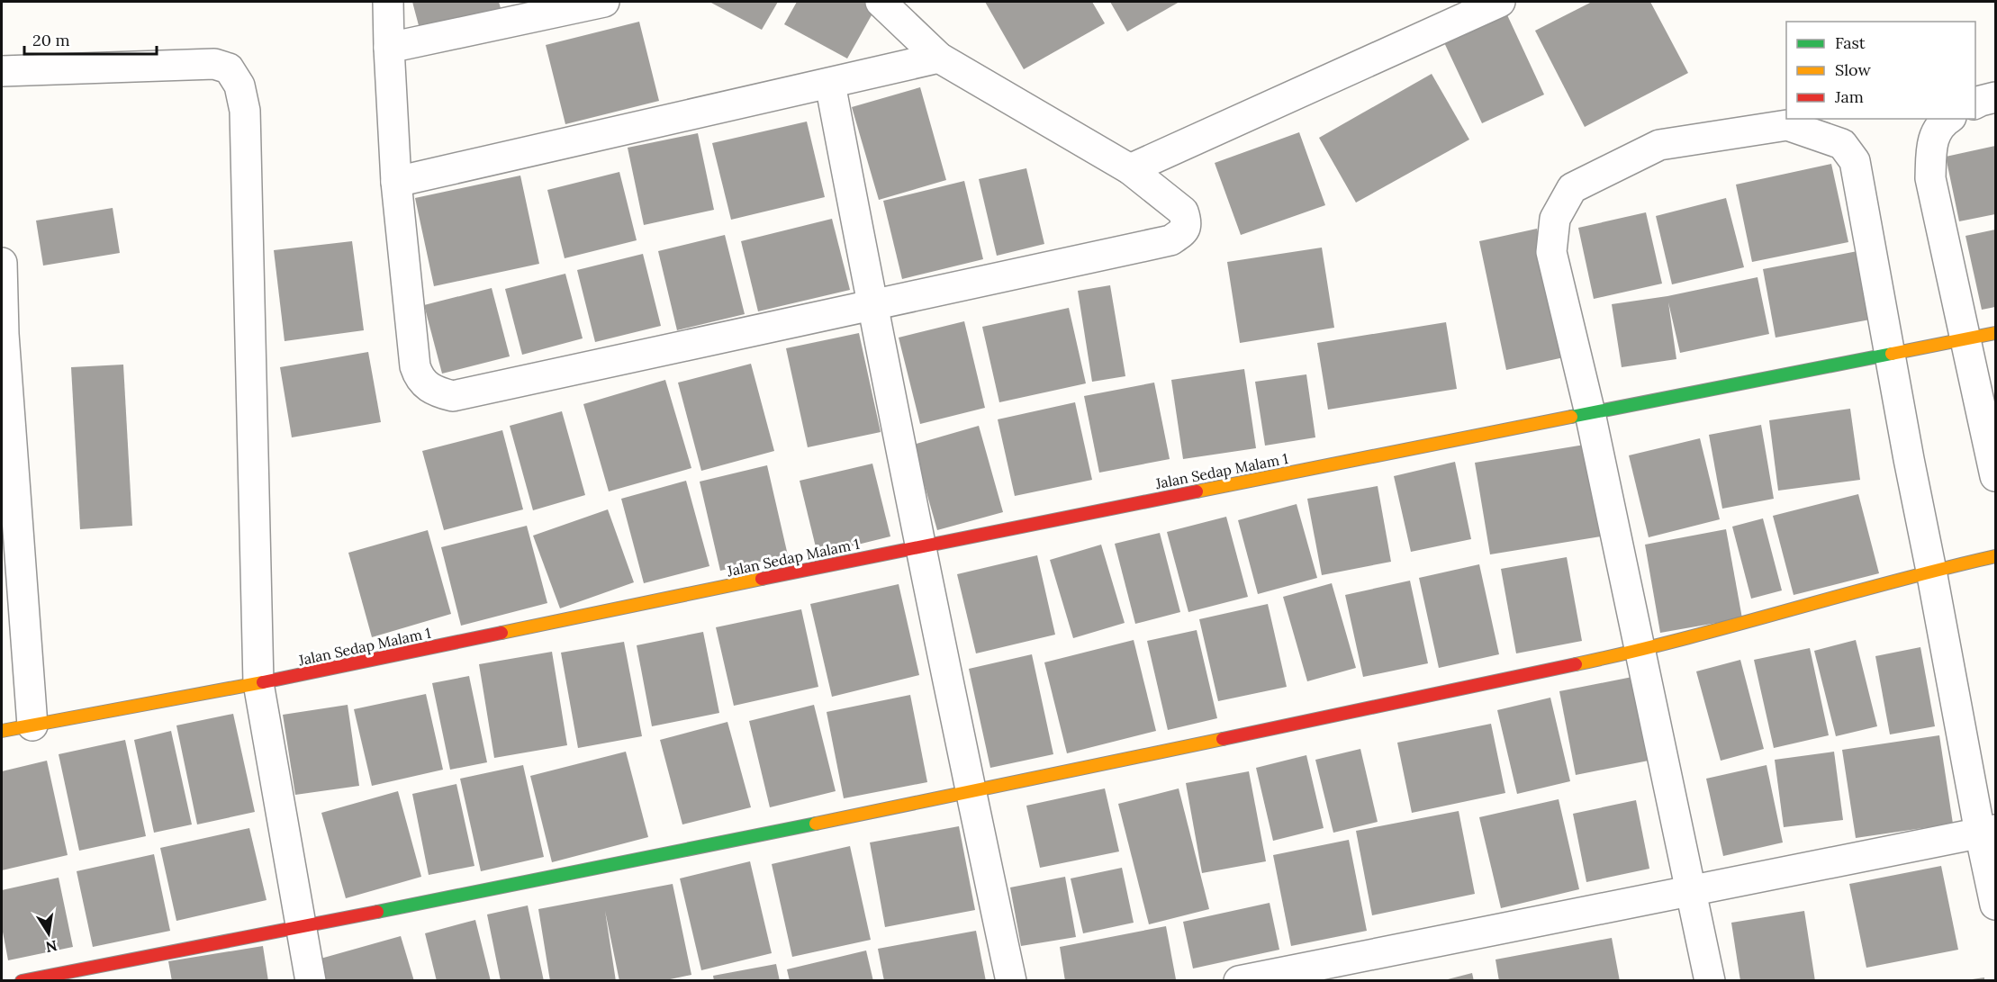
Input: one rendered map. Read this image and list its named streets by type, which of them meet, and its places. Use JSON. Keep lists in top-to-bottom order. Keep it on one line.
{"streets":{"street":["Jalan Sedap Malam 1"]},"legend":["Fast","Slow","Jam"],"scale_bar":"20 m","north":"bottom"}
